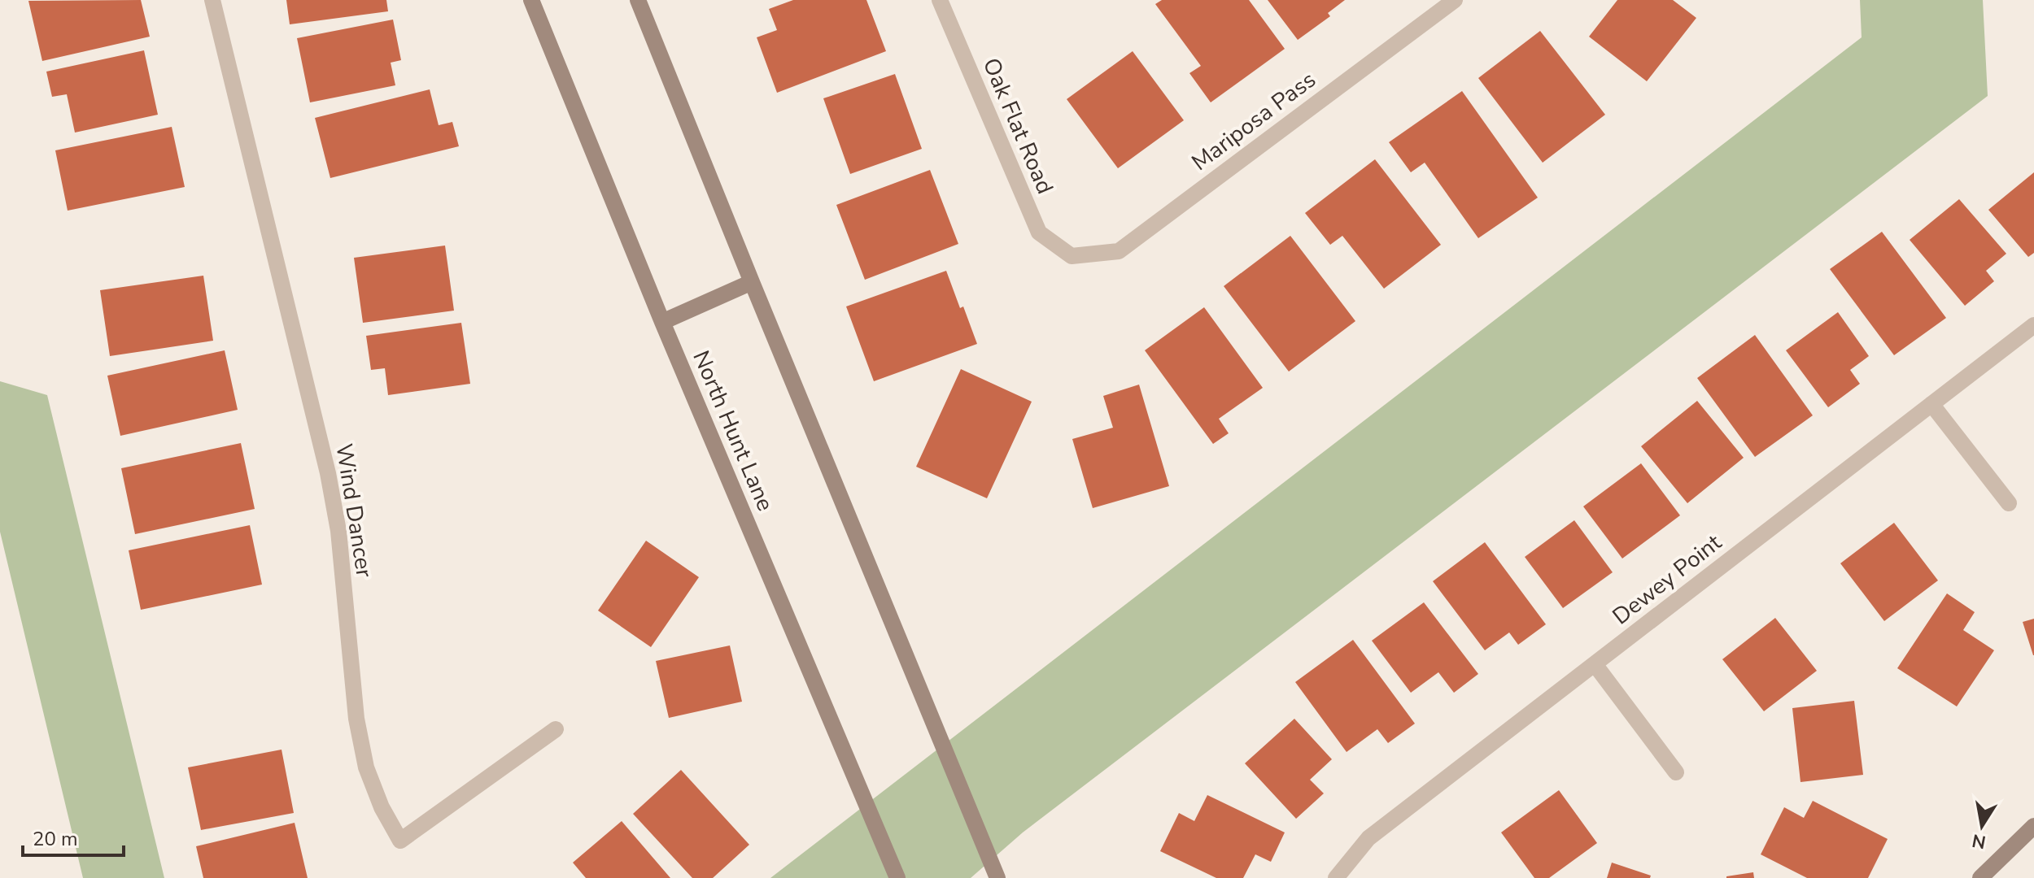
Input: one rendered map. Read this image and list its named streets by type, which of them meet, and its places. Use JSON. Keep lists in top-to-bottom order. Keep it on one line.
{"streets":{"main road":["North Hunt Lane"],"street":["Mariposa Pass","Oak Flat Road","Wind Dancer","Dewey Point"]},"crossings":[["Mariposa Pass","Oak Flat Road"]],"scale_bar":"20 m","north":"bottom"}
